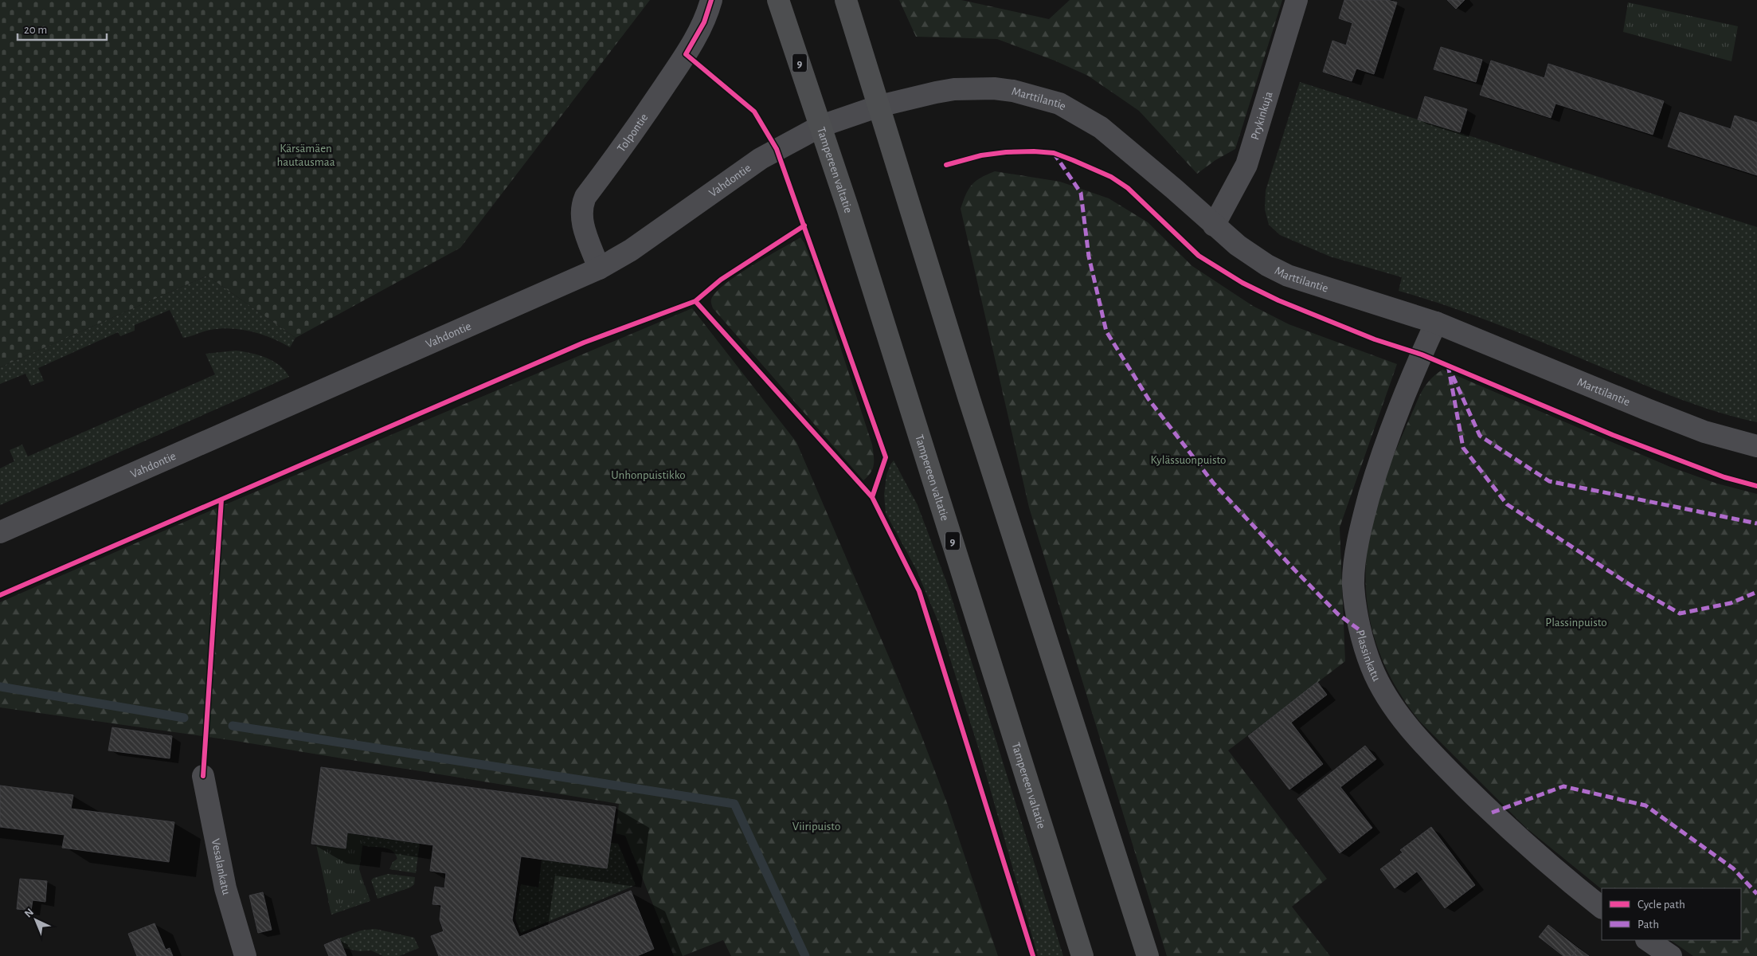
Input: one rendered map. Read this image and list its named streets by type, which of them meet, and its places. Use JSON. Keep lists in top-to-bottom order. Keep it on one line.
{"streets":{"highway":["9","Tampereen valtatie"],"street":["Marttilantie","Prykinkuja","Tolpontie","Vahdontie","Plassinkatu","Vesalankatu"]},"crossings":[["Marttilantie","Prykinkuja"],["Marttilantie","Vahdontie"],["Marttilantie","Plassinkatu"],["Tolpontie","Vahdontie"],["Tampereen valtatie","Vahdontie"]],"parks":["Kärsämäen hautausmaa","Kylässuonpuisto","Unhonpuistikko","Plassinpuisto","Viiripuisto"],"legend":["Cycle path","Path"],"scale_bar":"20 m","north":"top left"}
